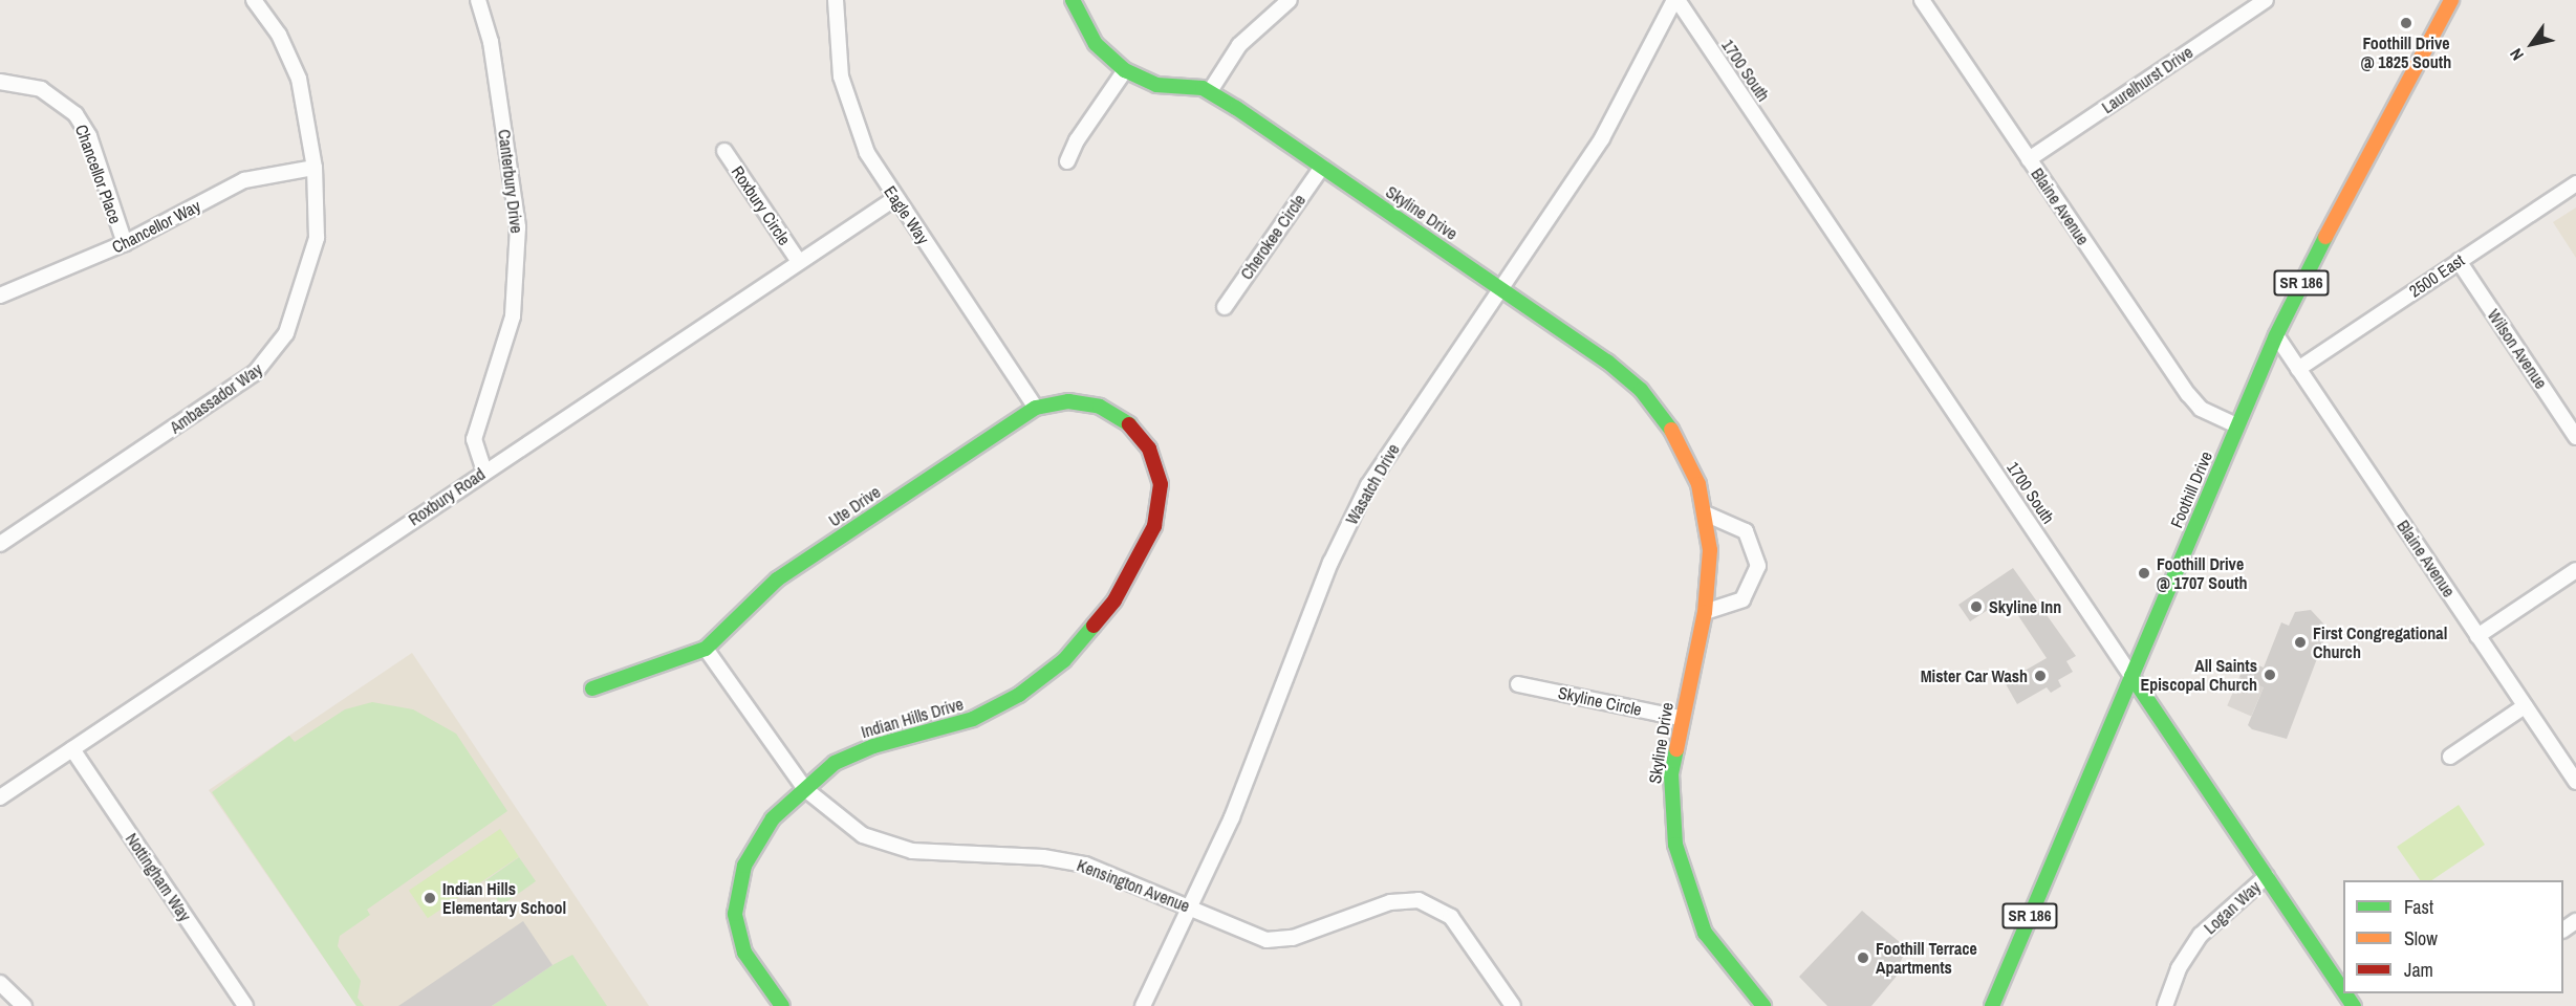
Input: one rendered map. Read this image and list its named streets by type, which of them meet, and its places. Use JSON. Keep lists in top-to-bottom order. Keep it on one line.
{"streets":{"street":["1700 South","Laurelhurst Drive","Chancellor Place","Canterbury Drive","Roxbury Circle","Blaine Avenue","Skyline Drive","Eagle Way","Chancellor Way","Cherokee Circle","2500 East","SR 186","Wilson Avenue","Ambassador Way","Wasatch Drive","Foothill Drive","Roxbury Road","Ute Drive","Skyline Circle","Indian Hills Drive","Nottingham Way","Kensington Avenue","Logan Way"]},"crossings":[["1700 South","Wasatch Drive"],["1700 South","Foothill Drive"],["1700 South","Logan Way"],["Laurelhurst Drive","Blaine Avenue"],["Chancellor Place","Chancellor Way"],["Canterbury Drive","Roxbury Road"],["Roxbury Circle","Roxbury Road"],["Blaine Avenue","2500 East"],["Blaine Avenue","Foothill Drive"],["Skyline Drive","Cherokee Circle"],["Skyline Drive","Wasatch Drive"],["Skyline Drive","Skyline Circle"],["Eagle Way","Roxbury Road"],["Eagle Way","Ute Drive"],["Eagle Way","Indian Hills Drive"],["Chancellor Way","Ambassador Way"],["2500 East","Wilson Avenue"],["Wasatch Drive","Kensington Avenue"],["Roxbury Road","Nottingham Way"],["Ute Drive","Indian Hills Drive"],["Ute Drive","Kensington Avenue"],["Indian Hills Drive","Kensington Avenue"]],"places":["Foothill Drive @ 1825 South","Foothill Drive @ 1707 South","Skyline Inn","First Congregational Church","All Saints Episcopal Church","Mister Car Wash","Indian Hills Elementary School","Foothill Terrace Apartments"],"legend":["Fast","Slow","Jam"],"north":"bottom left"}
